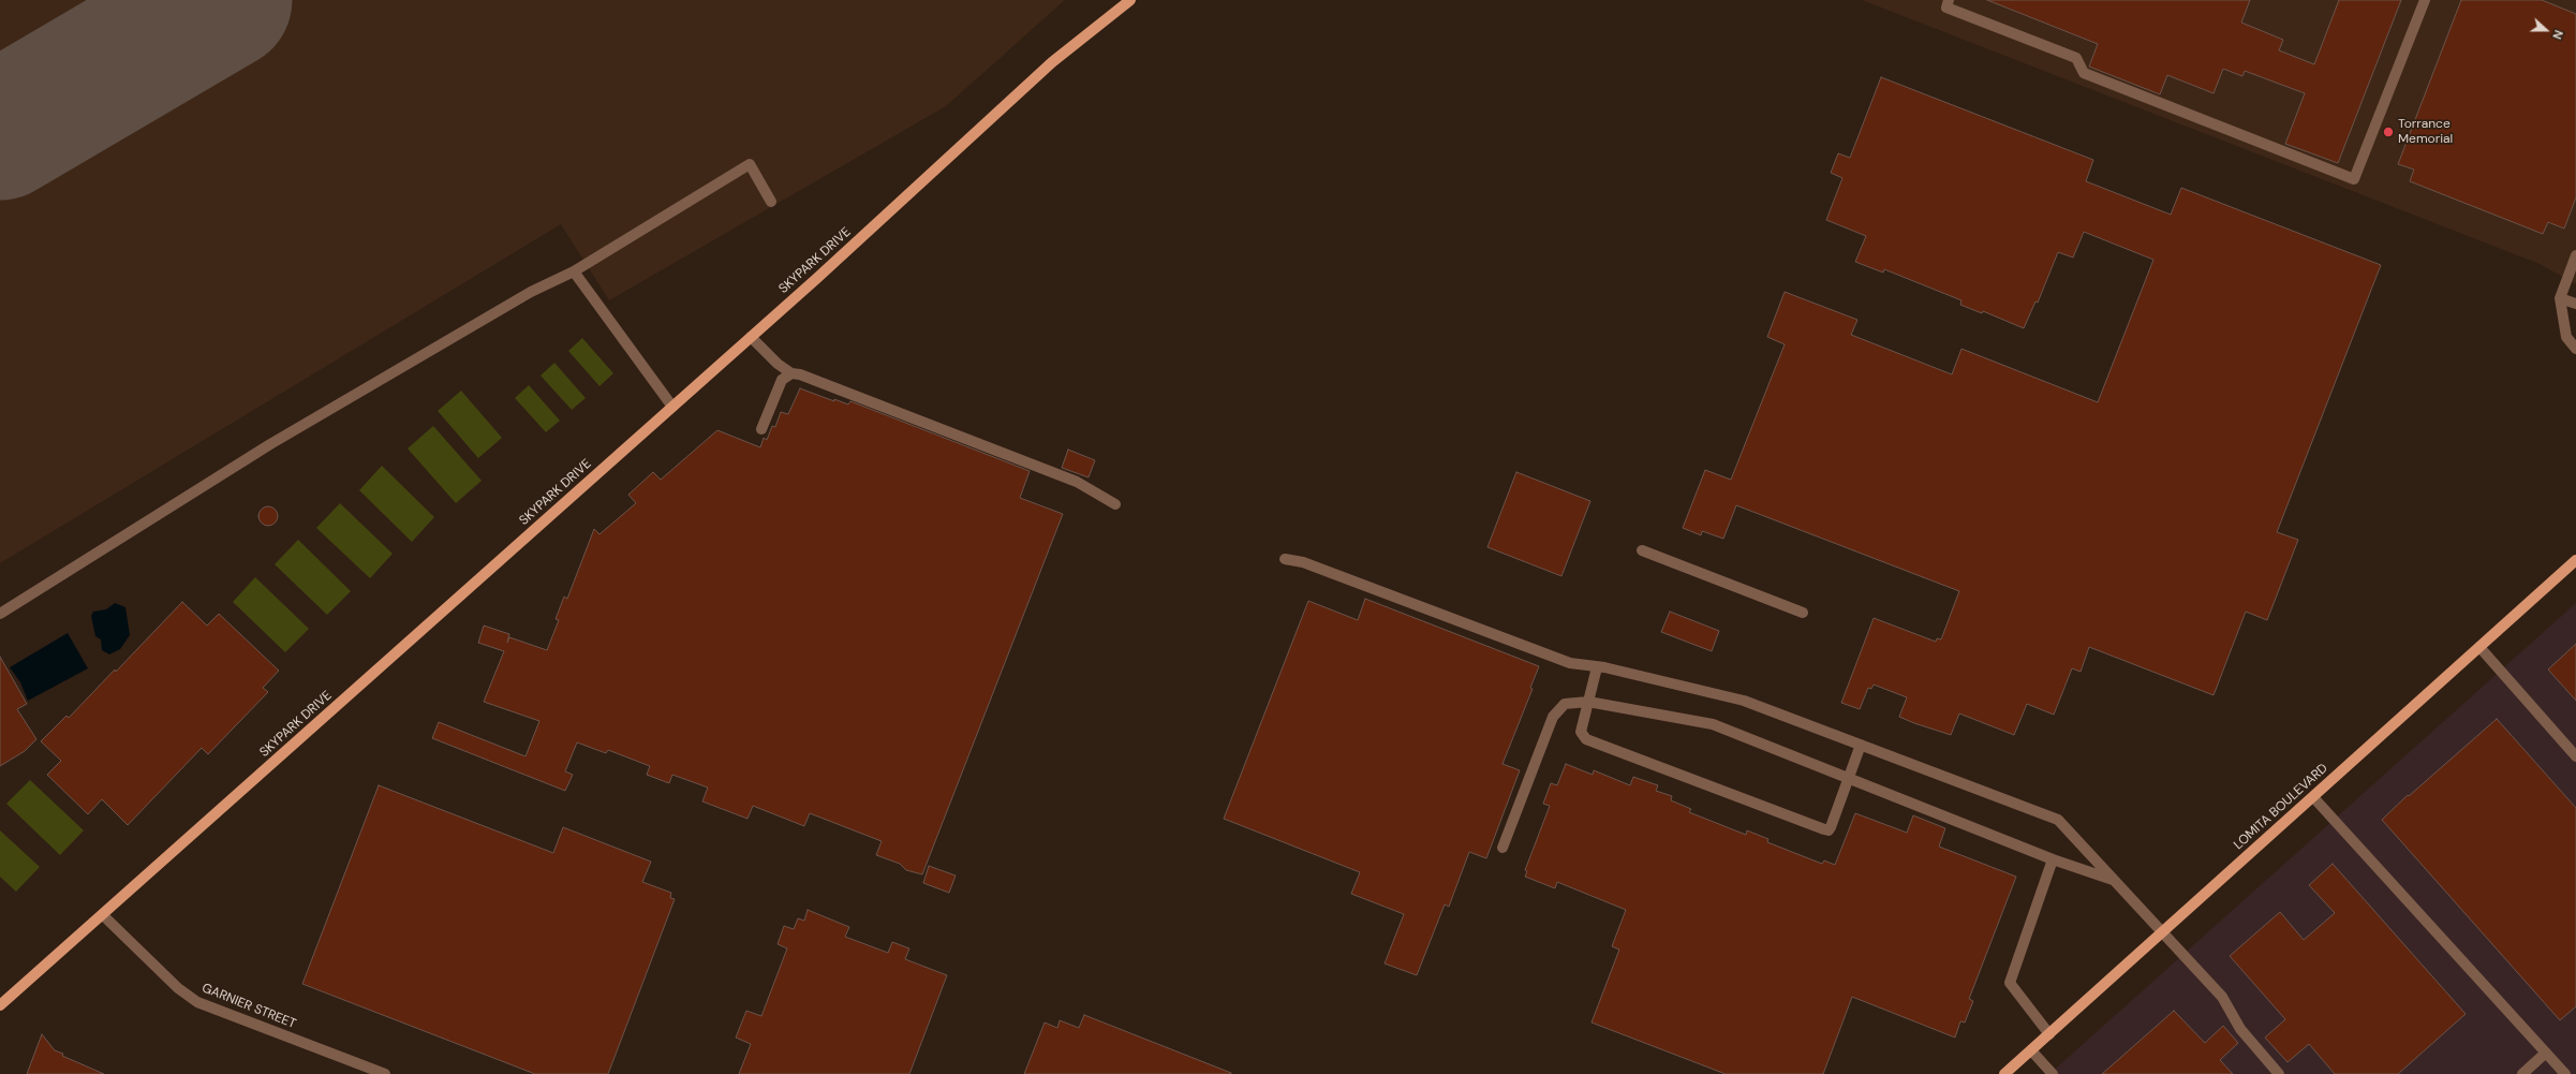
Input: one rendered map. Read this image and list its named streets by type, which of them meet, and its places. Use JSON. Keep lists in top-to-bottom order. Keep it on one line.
{"streets":{"main road":["SKYPARK DRIVE","LOMITA BOULEVARD"],"street":["GARNIER STREET"]},"crossings":[["SKYPARK DRIVE","GARNIER STREET"]],"places":["Torrance Memorial"],"north":"right"}
